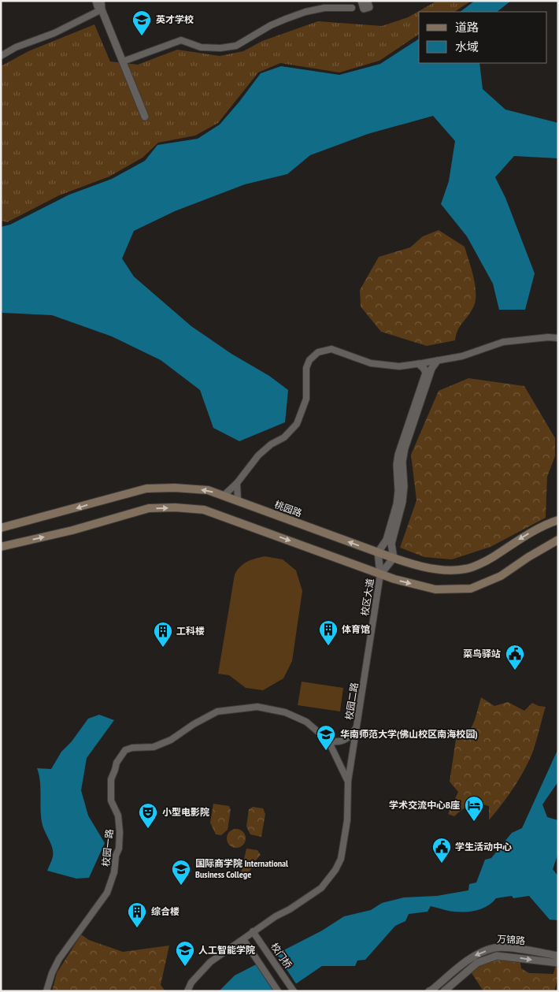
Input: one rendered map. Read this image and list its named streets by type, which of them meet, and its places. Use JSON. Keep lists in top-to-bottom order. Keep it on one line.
{"streets":{"main road":["桃园路"],"street":["校区大道","校园二路","校园一路","万锦路","校门桥"]},"crossings":[["校区大道","校园二路"]],"places":{"school or university":["英才学校","华南师范大学(佛山校区南海校园)","国际商学院 International Business College","人工智能学院"],"building":["体育馆","工科楼","综合楼"],"public building":["菜鸟驿站","学生活动中心"],"hotel":["学术交流中心B座"],"theatre":["小型电影院"]},"legend":["道路","水域"]}
